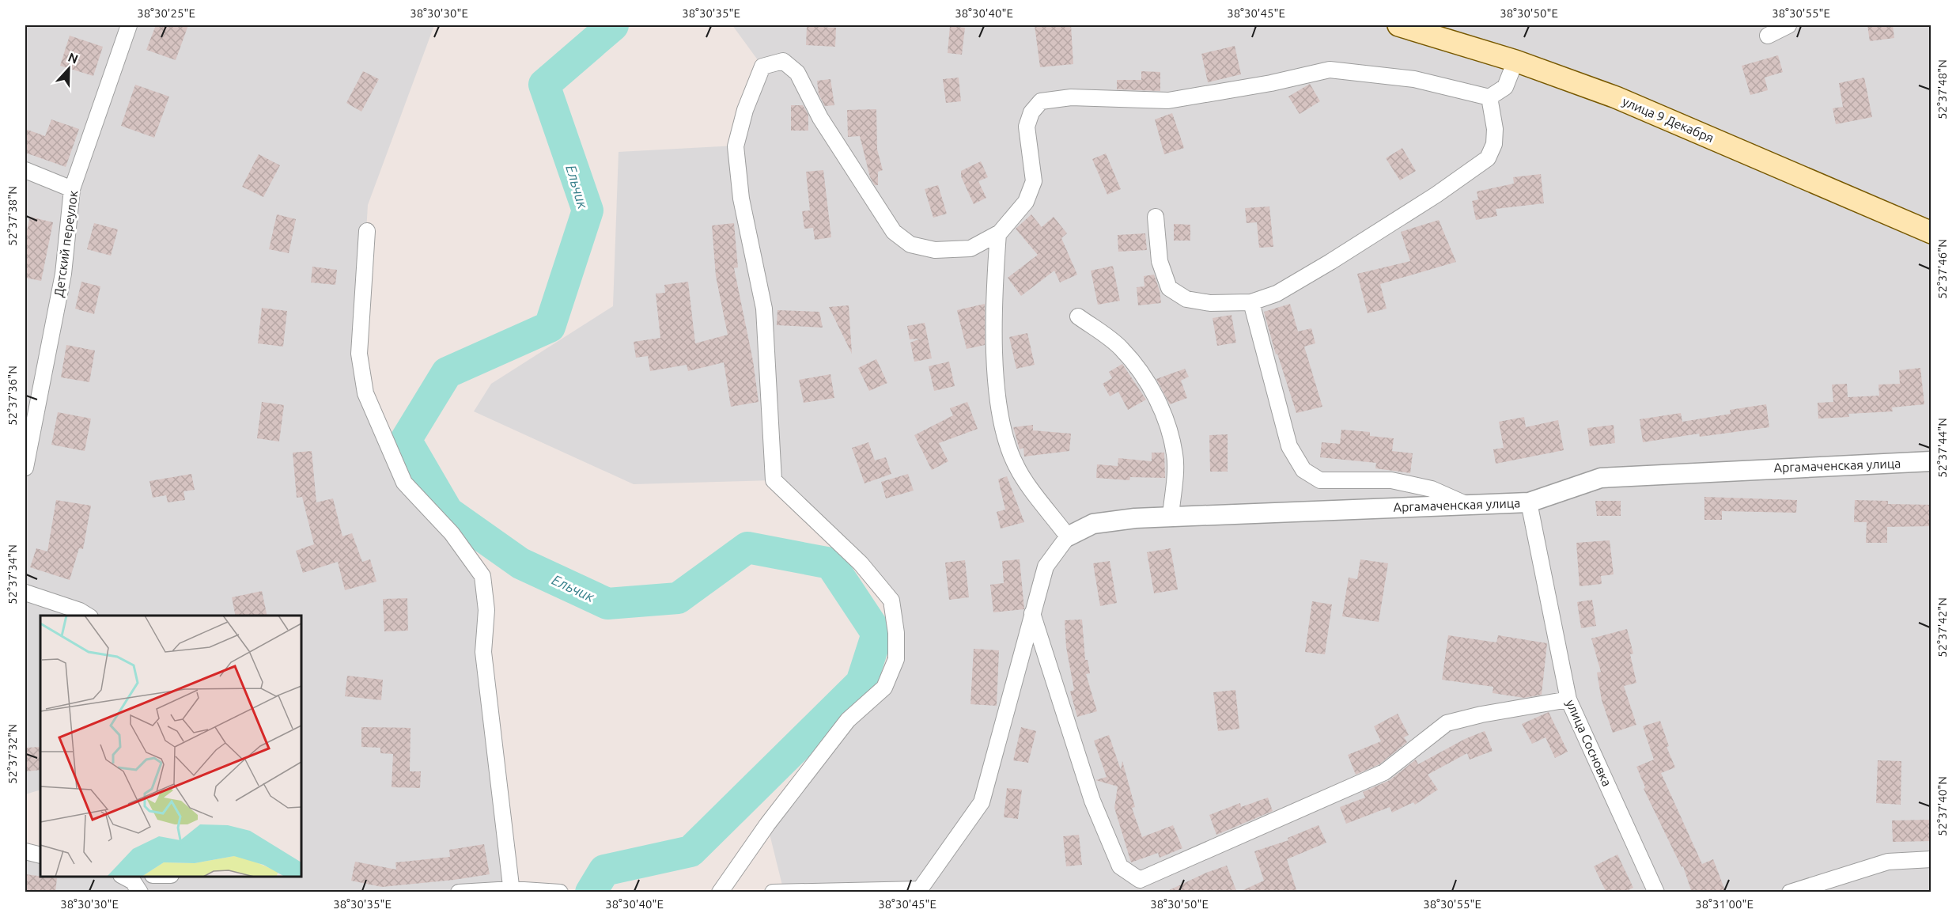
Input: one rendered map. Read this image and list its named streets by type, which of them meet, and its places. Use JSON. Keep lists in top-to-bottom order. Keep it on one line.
{"streets":{"main road":["улица 9 Декабря"],"street":["Детский переулок","Аргамаченская улица","улица Сосновка"]},"crossings":[["Аргамаченская улица","улица Сосновка"]],"water":["Ельчик"],"north":"top","coordinates":["38°30'25\"E","38°30'30\"E","38°30'35\"E","38°30'40\"E","38°30'45\"E","38°30'50\"E","38°30'55\"E","52°37'48\"N","52°37'38\"N","52°37'46\"N","52°37'36\"N","52°37'44\"N","52°37'34\"N","52°37'42\"N","52°37'32\"N","52°37'40\"N","38°31'00\"E"]}
